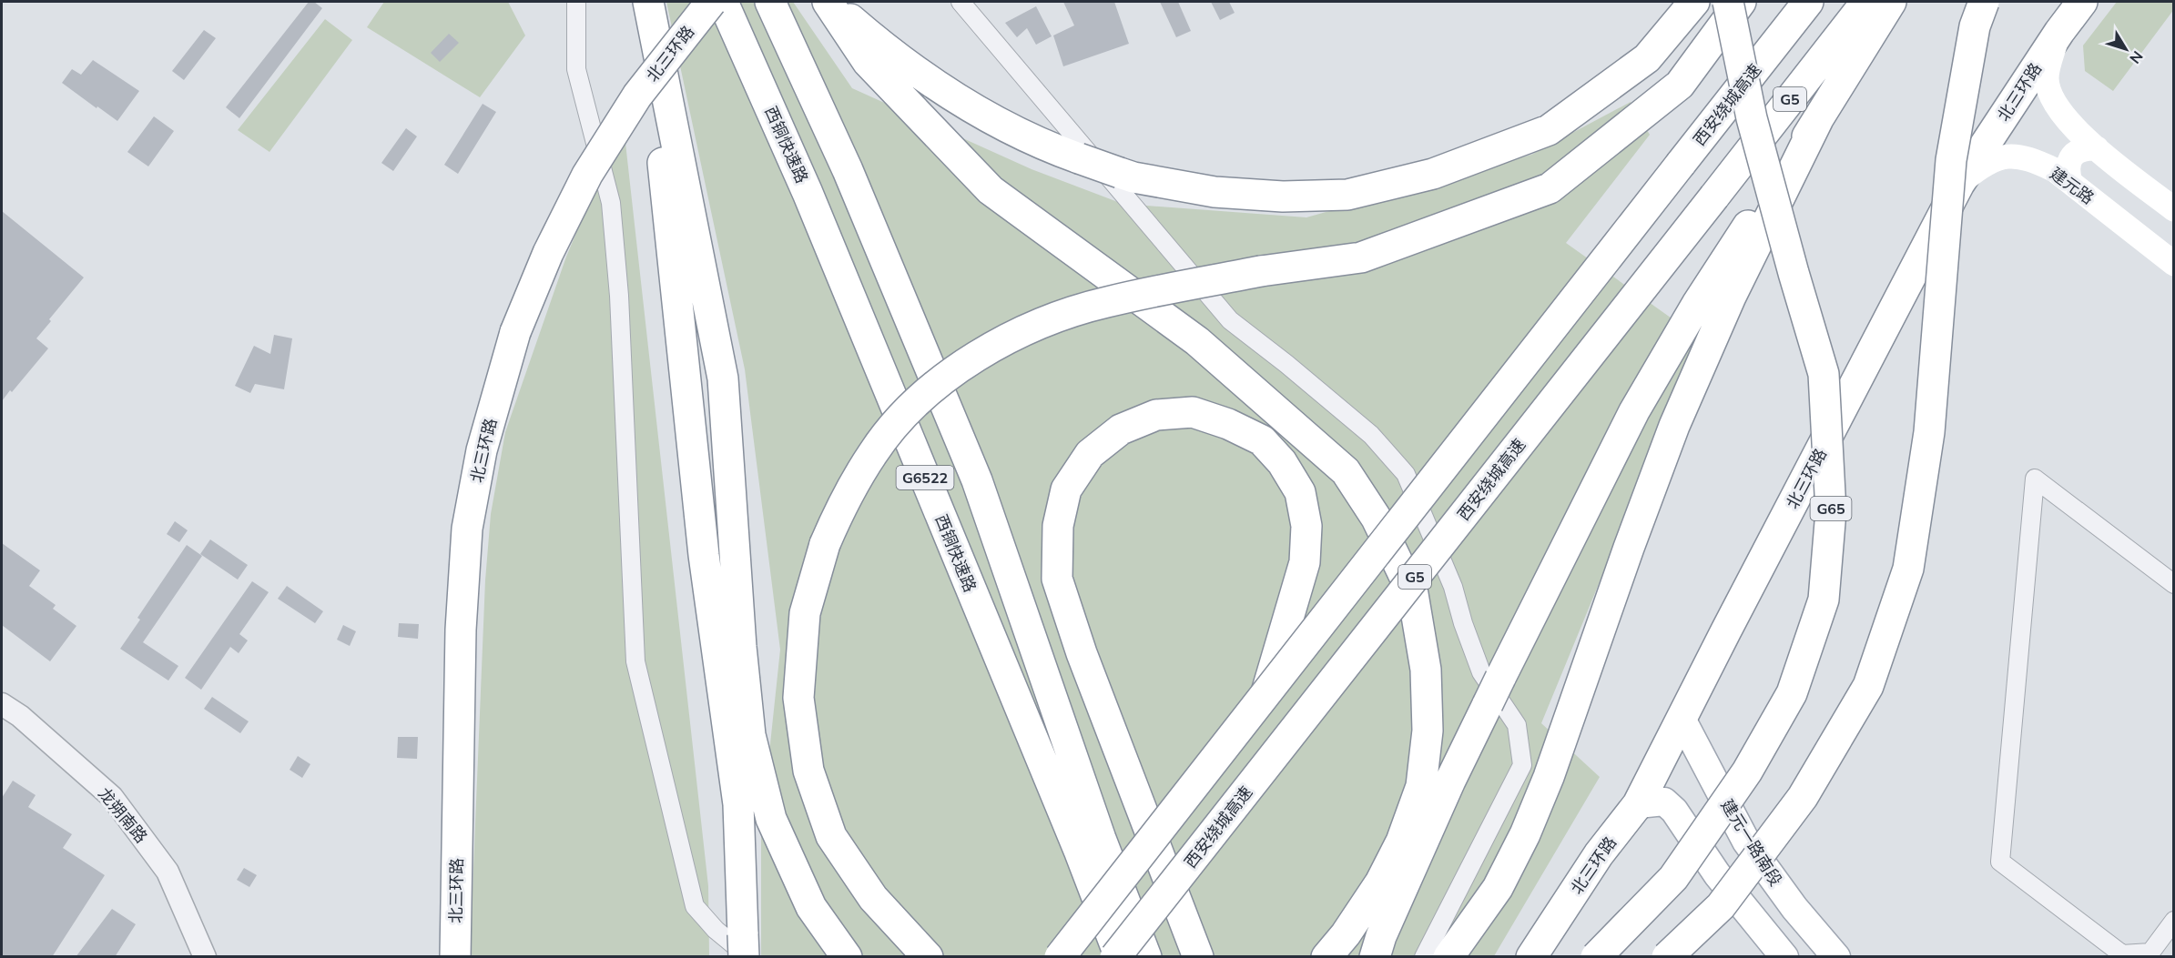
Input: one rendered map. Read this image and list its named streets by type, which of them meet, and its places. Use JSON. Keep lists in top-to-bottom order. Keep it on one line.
{"streets":{"highway":["北三环路","G5","西安绕城高速","西铜快速路","G6522","G65"],"main road":["建元路","建元一路南段"],"street":["龙朔南路"]},"crossings":[["北三环路","建元路"],["北三环路","建元一路南段"],["西安绕城高速","西铜快速路"]],"north":"bottom right"}
